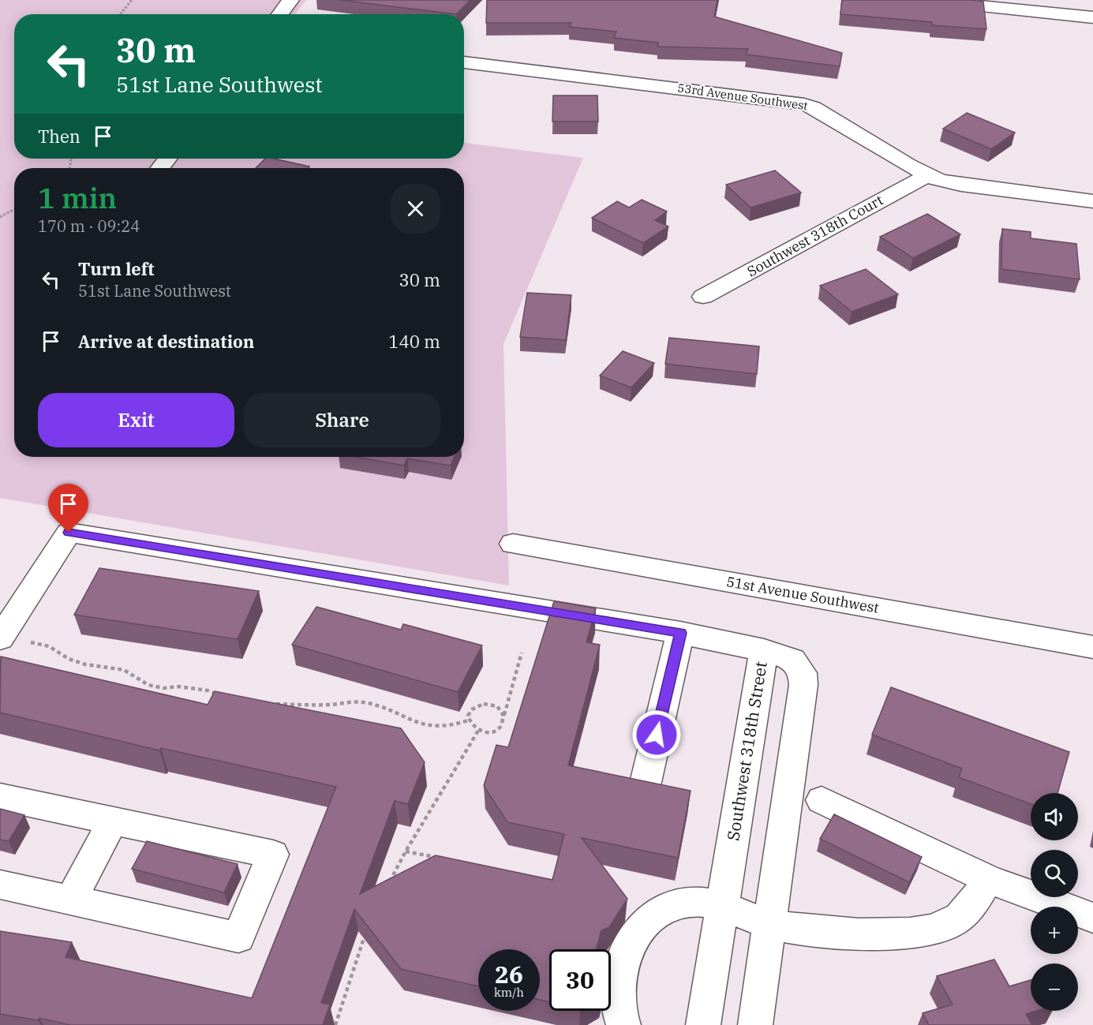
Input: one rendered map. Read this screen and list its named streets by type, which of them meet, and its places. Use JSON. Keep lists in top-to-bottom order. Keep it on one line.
{"streets":{"street":["53rd Avenue Southwest","Southwest 318th Court","51st Avenue Southwest","Southwest 318th Street"]},"crossings":[["53rd Avenue Southwest","Southwest 318th Court"]],"page":{"turn":["30 m","51st Lane Southwest"],"then":"Then","heading":["1 min","170 m · 09:24"],"list":[{"name":"Turn left","note":"51st Lane Southwest","value":"30 m"},{"name":"Arrive at destination","value":"140 m"}],"buttons":["Exit","Share"],"map_buttons":["+","−"],"speed":"26 km/h","limit":"30"}}
